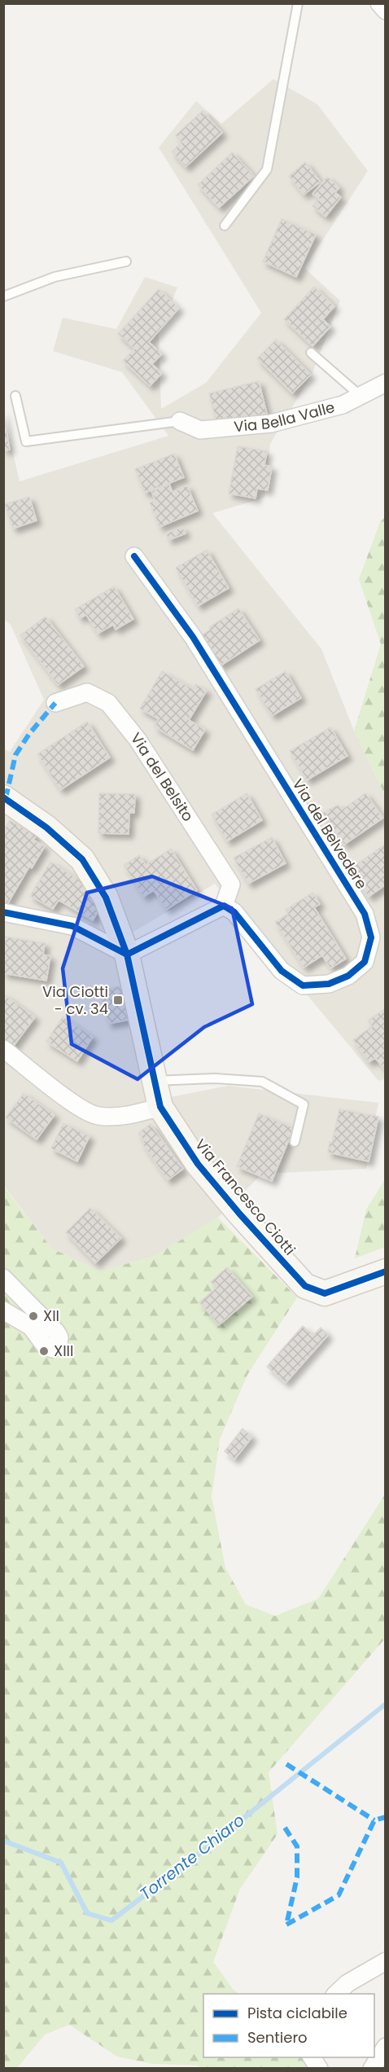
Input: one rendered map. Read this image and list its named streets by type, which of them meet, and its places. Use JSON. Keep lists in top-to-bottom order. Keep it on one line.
{"streets":{"street":["Via Bella Valle","Via del Belsito","Via del Belvedere","Via Francesco Ciotti"]},"crossings":[["Via del Belsito","Via del Belvedere"]],"water":["Torrente Chiaro"],"places":{"transit":["Via Ciotti - cv. 34"],"other":["XII","XIII"]},"legend":["Pista ciclabile","Sentiero"]}
